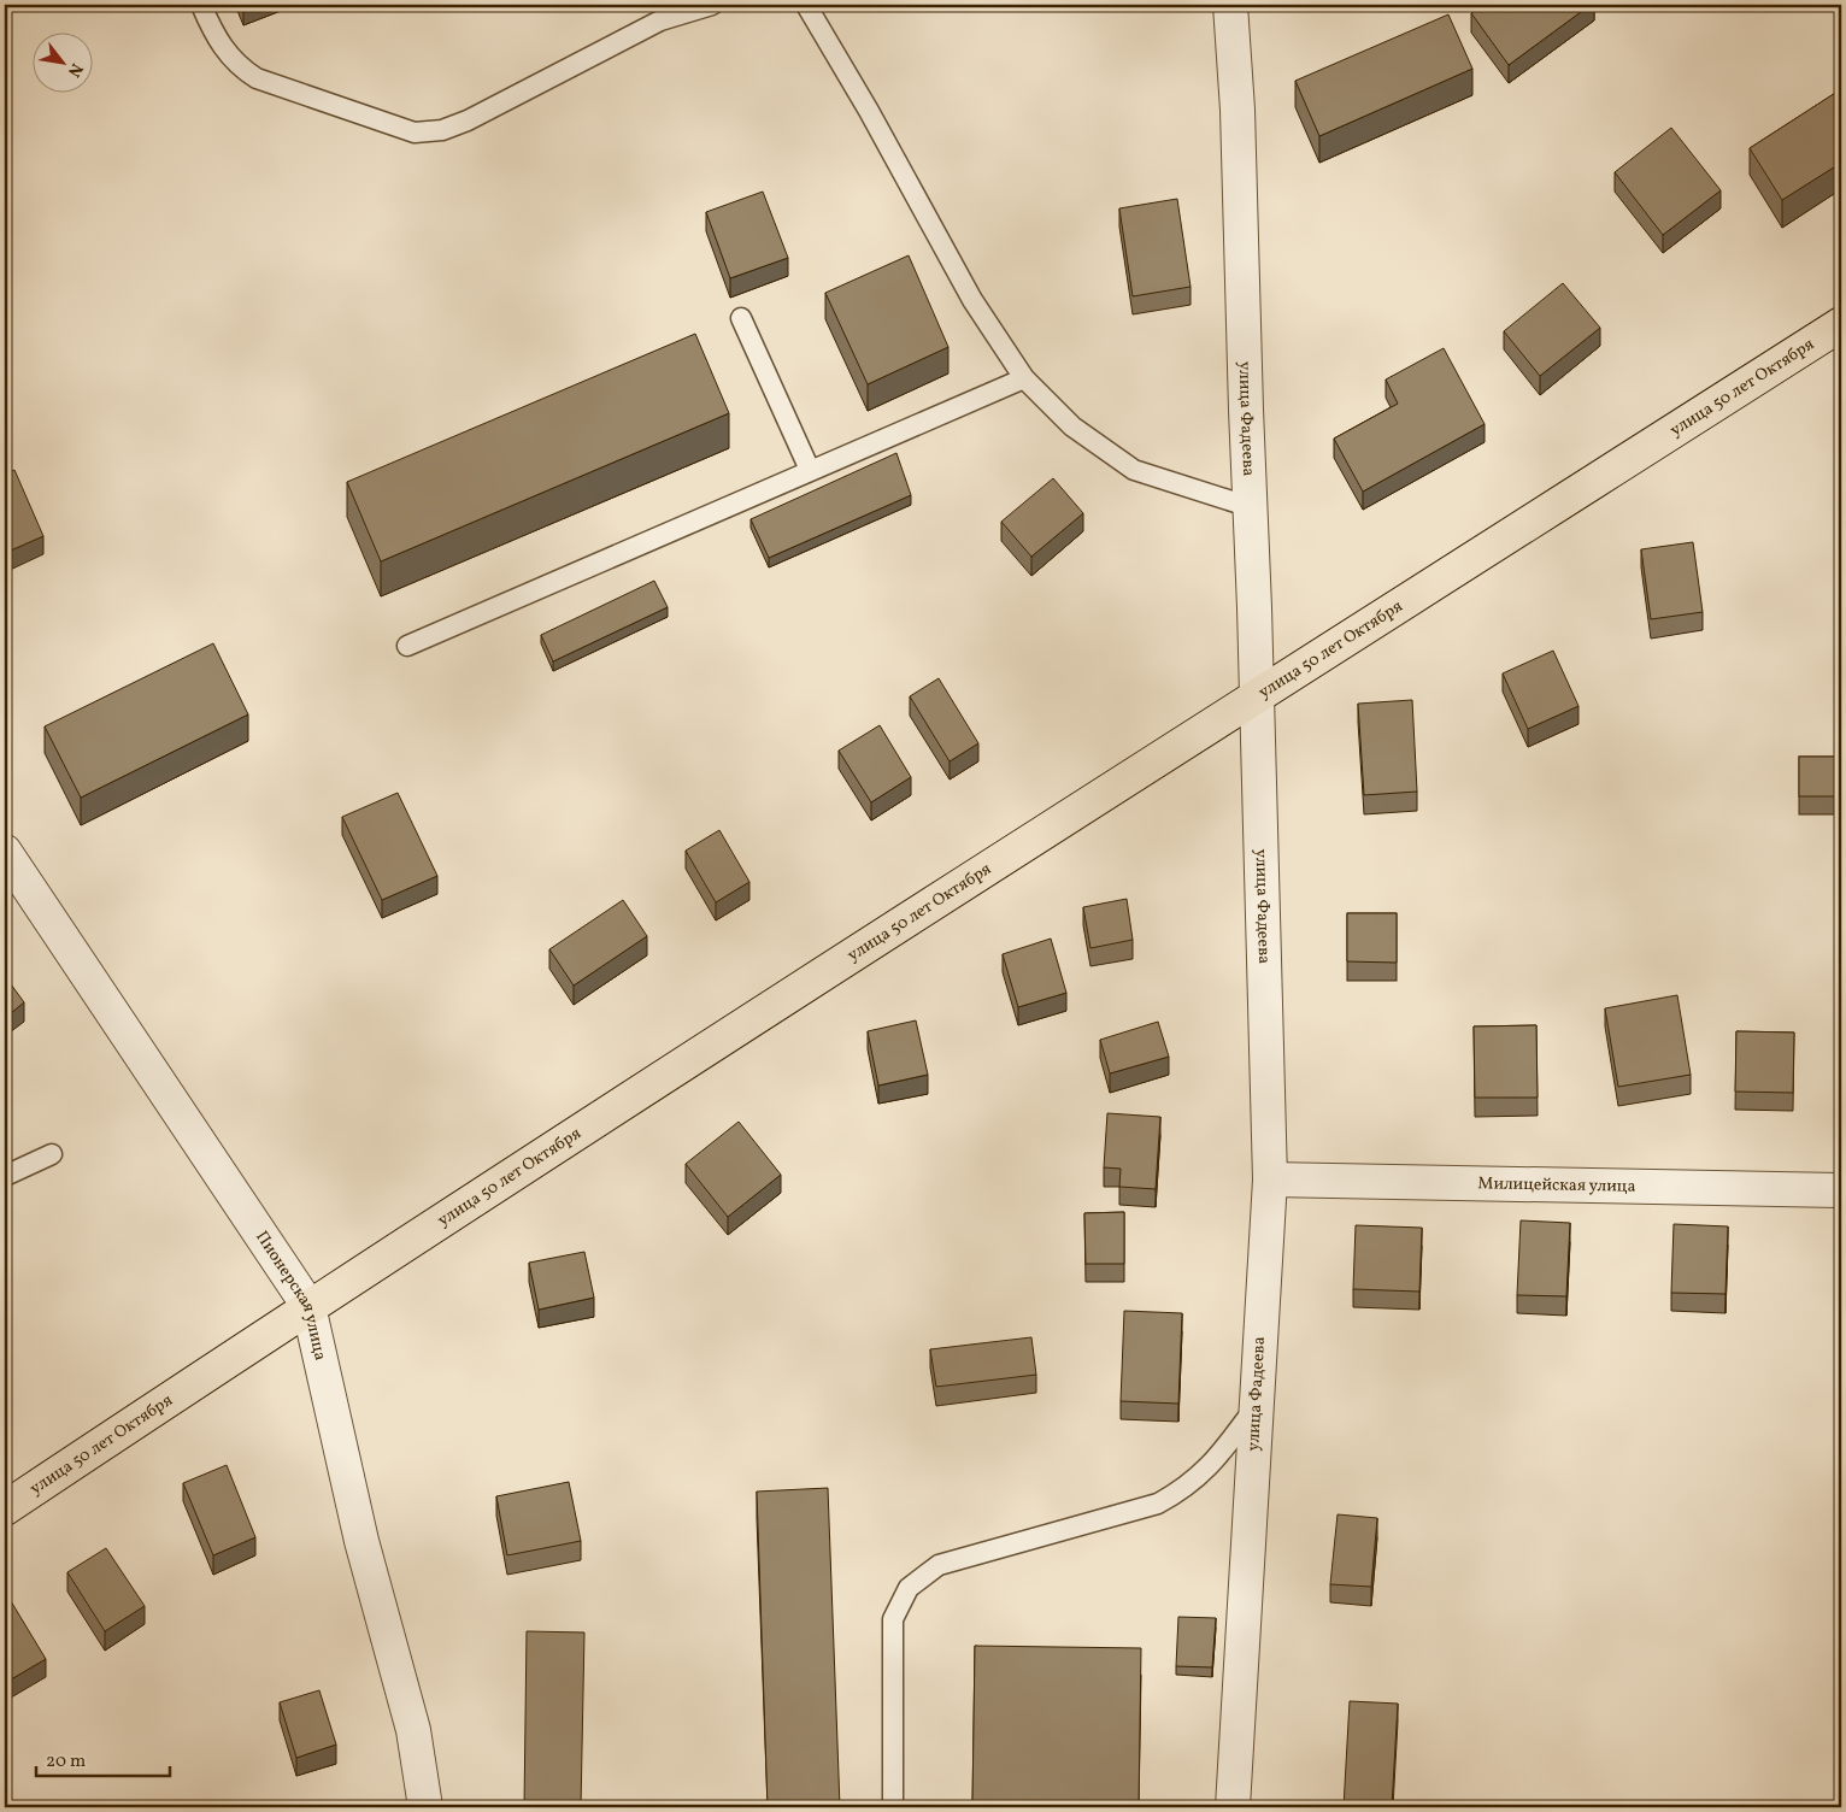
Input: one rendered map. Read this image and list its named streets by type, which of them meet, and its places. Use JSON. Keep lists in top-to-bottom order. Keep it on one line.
{"streets":{"main road":["улица 50 лет Октября"],"street":["улица Фадеева","Милицейская улица","Пионерская улица"]},"crossings":[["улица 50 лет Октября","улица Фадеева"],["улица 50 лет Октября","Пионерская улица"],["улица Фадеева","Милицейская улица"]],"scale_bar":"20 m","north":"bottom right"}
